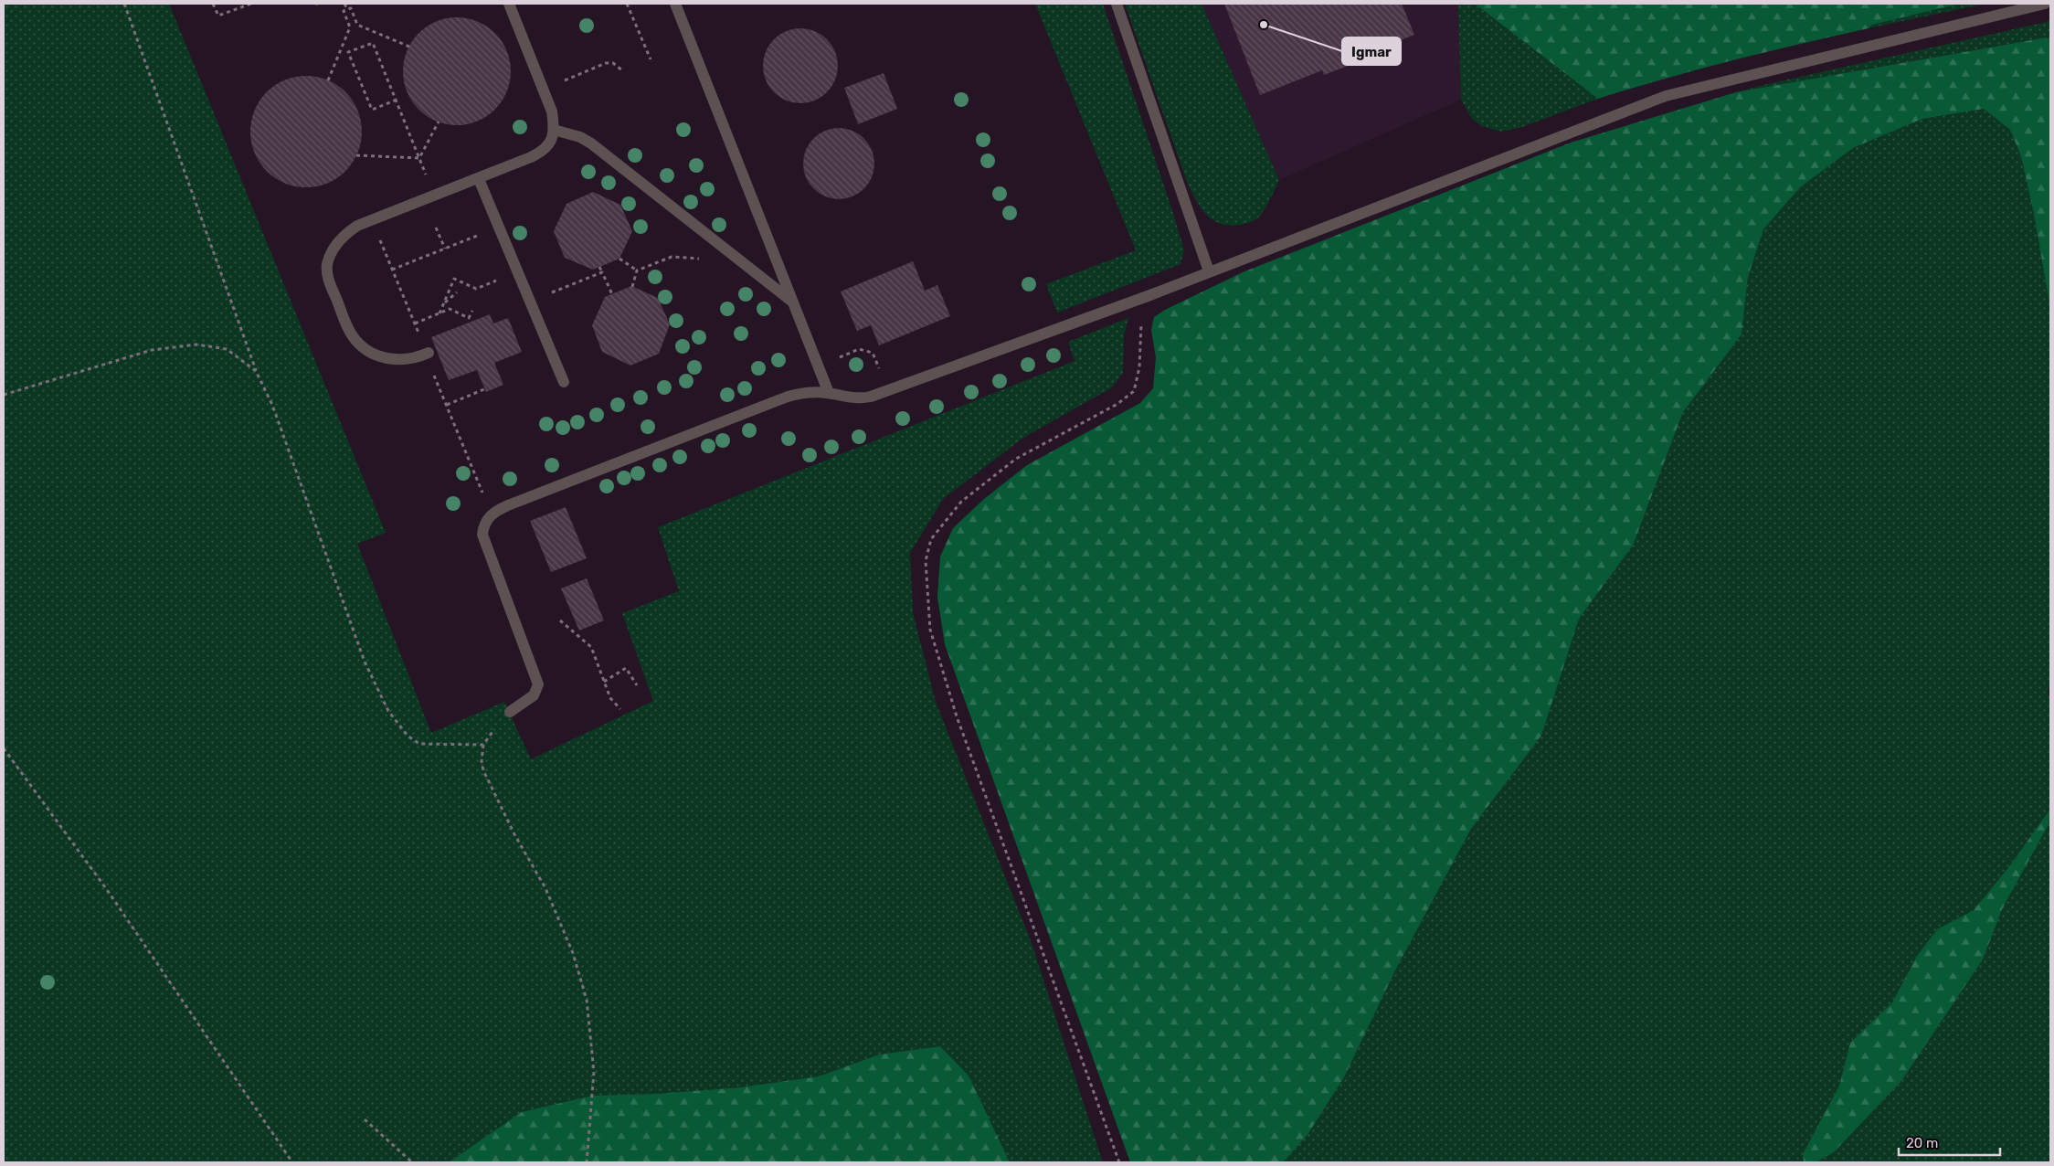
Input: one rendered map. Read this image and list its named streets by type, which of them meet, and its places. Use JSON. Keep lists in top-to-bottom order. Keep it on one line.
{"places":["Igmar"],"scale_bar":"20 m"}
